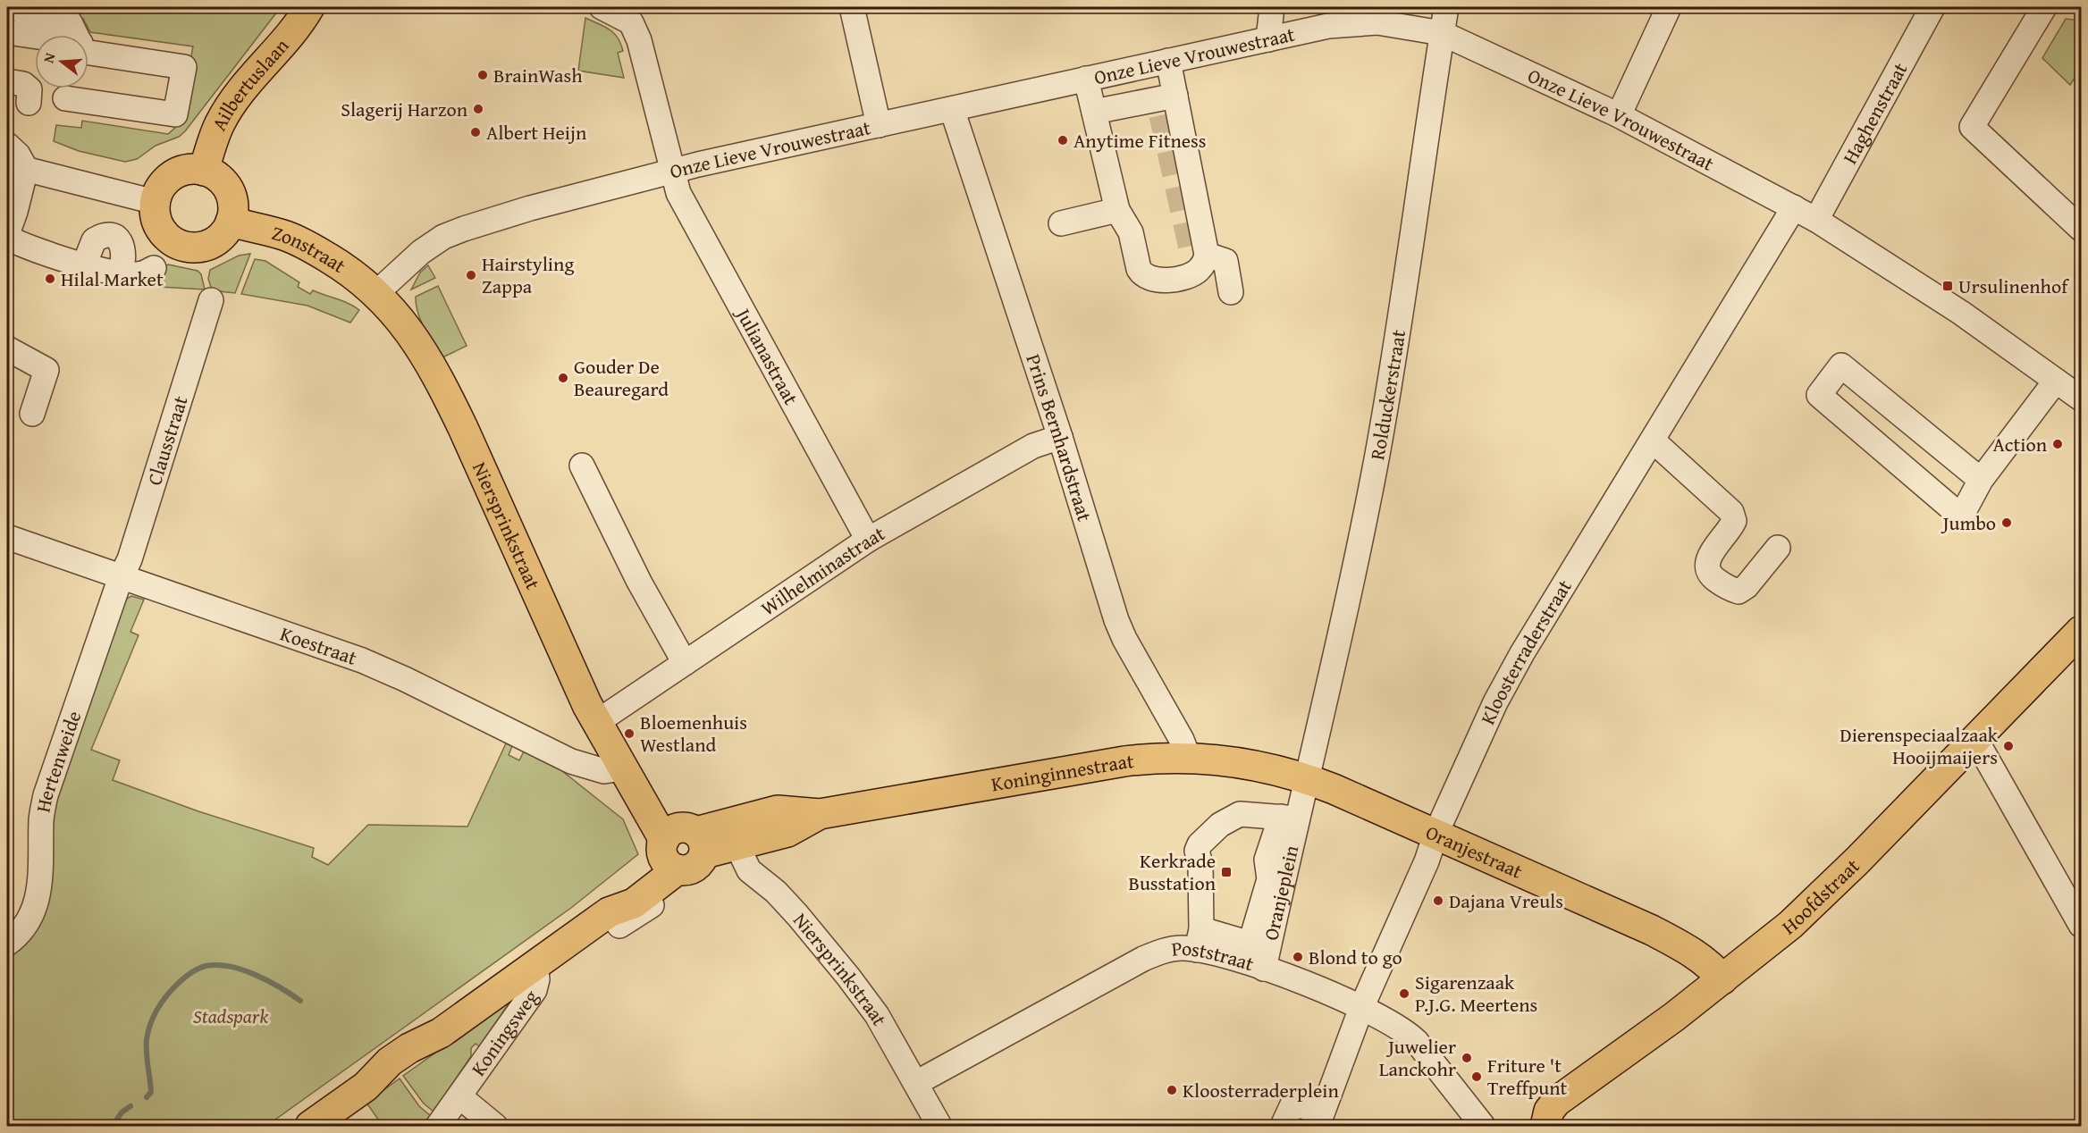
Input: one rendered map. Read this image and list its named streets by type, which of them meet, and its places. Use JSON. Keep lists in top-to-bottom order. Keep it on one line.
{"streets":{"main road":["Ailbertuslaan","Zonstraat","Niersprinkstraat","Koninginnestraat","Oranjestraat","Hoofdstraat","Koningsweg"],"street":["Onze Lieve Vrouwestraat","Haghenstraat","Julianastraat","Rolduckerstraat","Prins Bernhardstraat","Clausstraat","Wilhelminastraat","Koestraat","Kloosterraderstraat","Hertenweide","Oranjeplein","Poststraat"]},"crossings":[["Onze Lieve Vrouwestraat","Haghenstraat"],["Onze Lieve Vrouwestraat","Zonstraat"],["Onze Lieve Vrouwestraat","Julianastraat"],["Onze Lieve Vrouwestraat","Rolduckerstraat"],["Onze Lieve Vrouwestraat","Prins Bernhardstraat"],["Onze Lieve Vrouwestraat","Niersprinkstraat"],["Onze Lieve Vrouwestraat","Kloosterraderstraat"],["Ailbertuslaan","Zonstraat"],["Zonstraat","Niersprinkstraat"],["Julianastraat","Wilhelminastraat"],["Rolduckerstraat","Koninginnestraat"],["Rolduckerstraat","Oranjestraat"],["Rolduckerstraat","Oranjeplein"],["Prins Bernhardstraat","Wilhelminastraat"],["Prins Bernhardstraat","Koninginnestraat"],["Clausstraat","Koestraat"],["Clausstraat","Hertenweide"],["Niersprinkstraat","Wilhelminastraat"],["Niersprinkstraat","Koestraat"],["Niersprinkstraat","Koninginnestraat"],["Niersprinkstraat","Poststraat"],["Niersprinkstraat","Koningsweg"],["Koestraat","Hertenweide"],["Kloosterraderstraat","Oranjestraat"],["Kloosterraderstraat","Poststraat"],["Koninginnestraat","Oranjestraat"],["Koninginnestraat","Oranjeplein"],["Koninginnestraat","Koningsweg"],["Oranjestraat","Oranjeplein"],["Oranjestraat","Hoofdstraat"],["Oranjeplein","Poststraat"]],"parks":["Stadspark"],"places":{"other":["BrainWash","Slagerij Harzon","Albert Heijn","Anytime Fitness","Hairstyling Zappa","Hilal Market","Gouder De Beauregard","Action","Jumbo","Bloemenhuis Westland","Dierenspeciaalzaak Hooijmaijers","Dajana Vreuls","Blond to go","Sigarenzaak P.J.G. Meertens","Juwelier Lanckohr","Friture 't Treffpunt","Kloosterraderplein"],"transit":["Ursulinenhof","Kerkrade Busstation"]},"north":"left"}
